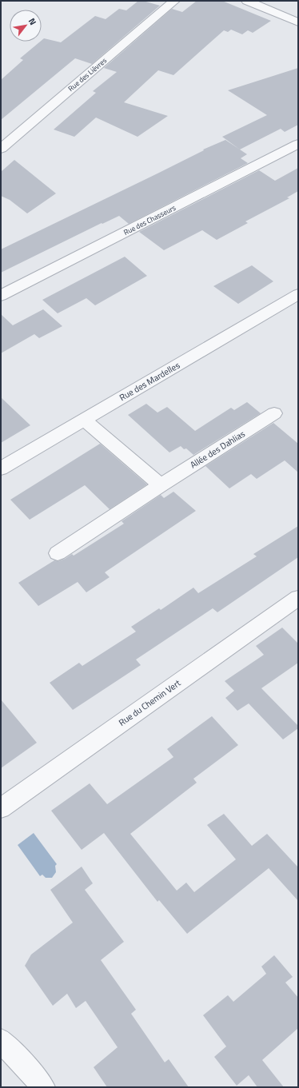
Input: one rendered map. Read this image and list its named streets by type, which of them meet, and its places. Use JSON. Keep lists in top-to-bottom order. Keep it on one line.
{"streets":{"street":["Rue des Lièvres","Rue des Chasseurs","Rue des Mardelles","Allée des Dahlias","Rue du Chemin Vert"]},"north":"top right"}
